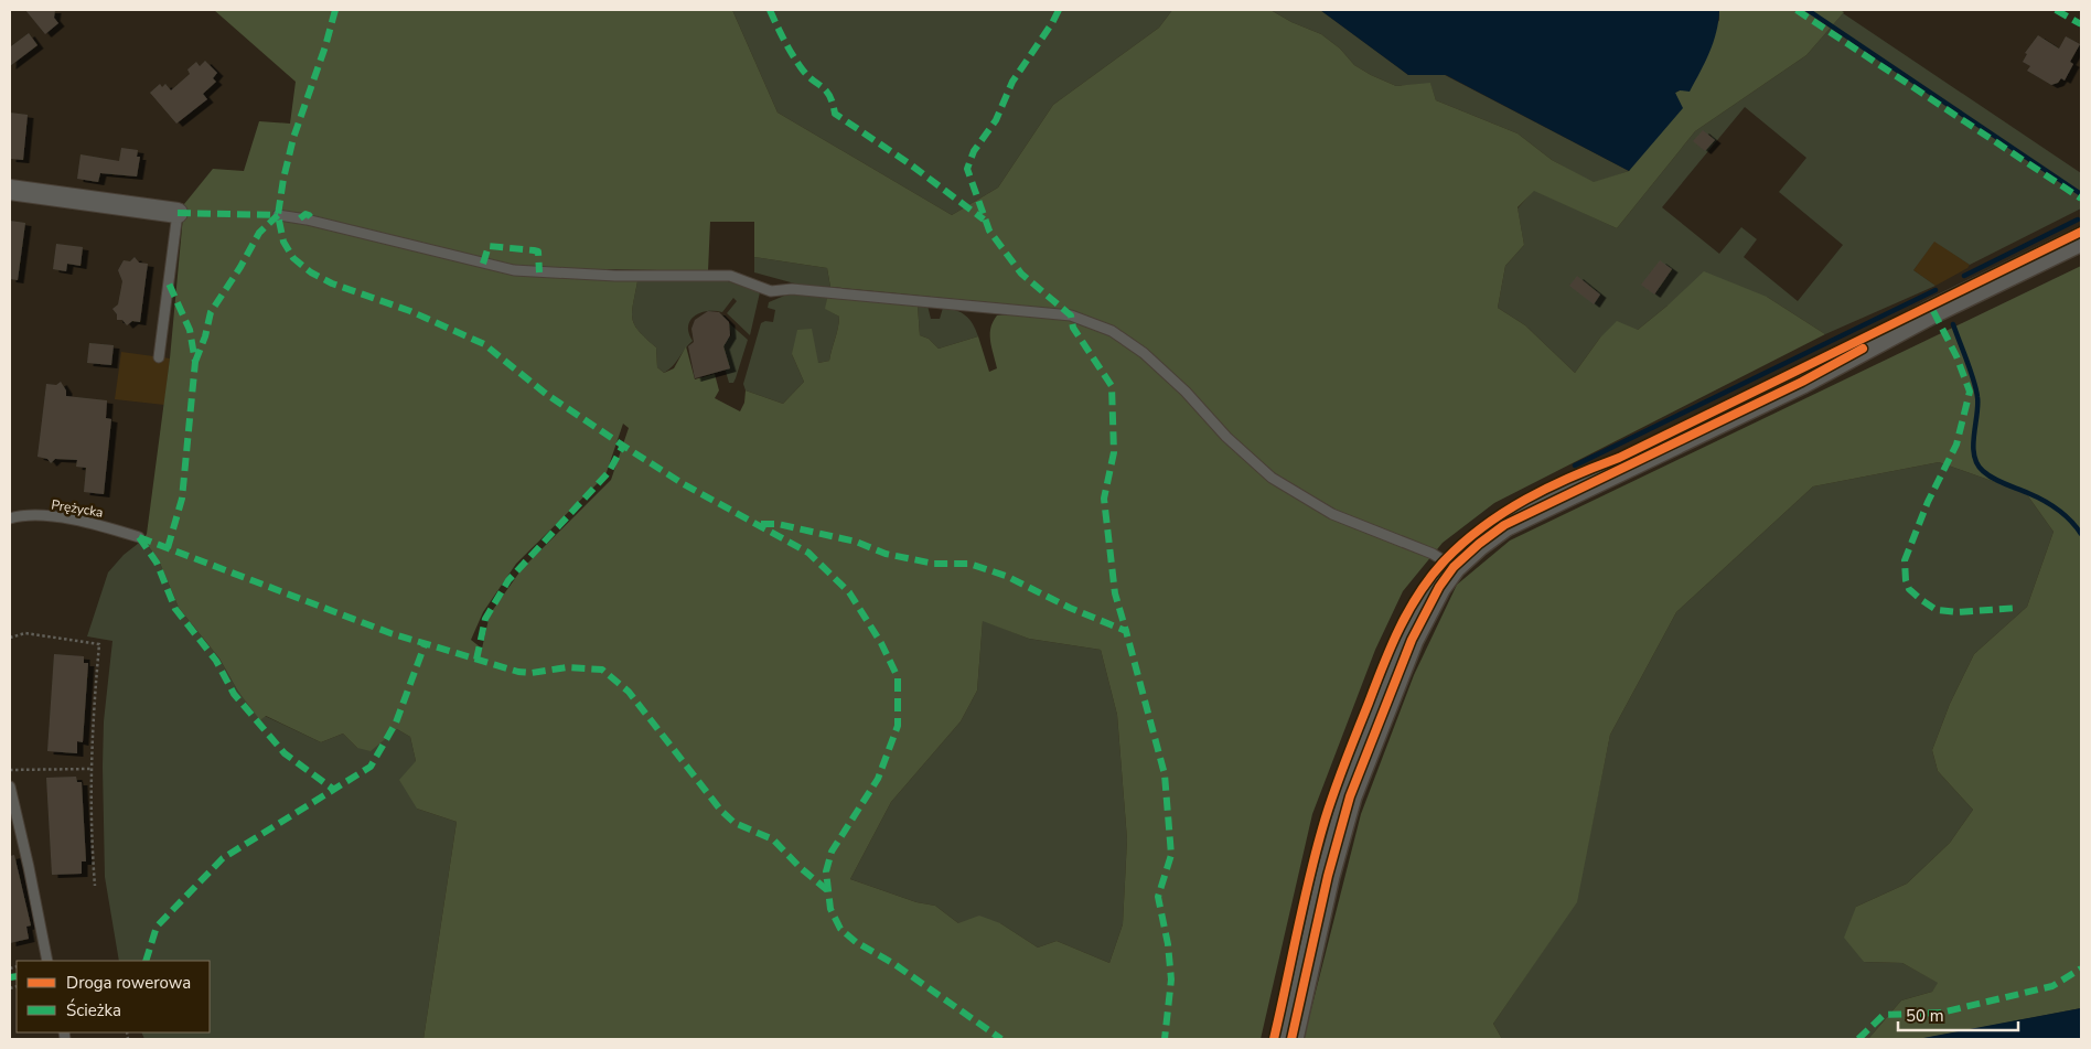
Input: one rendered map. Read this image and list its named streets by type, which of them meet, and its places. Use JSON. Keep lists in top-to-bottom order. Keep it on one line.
{"streets":{"lane":["Prężycka"]},"legend":["Droga rowerowa","Ścieżka"],"scale_bar":"50 m"}
